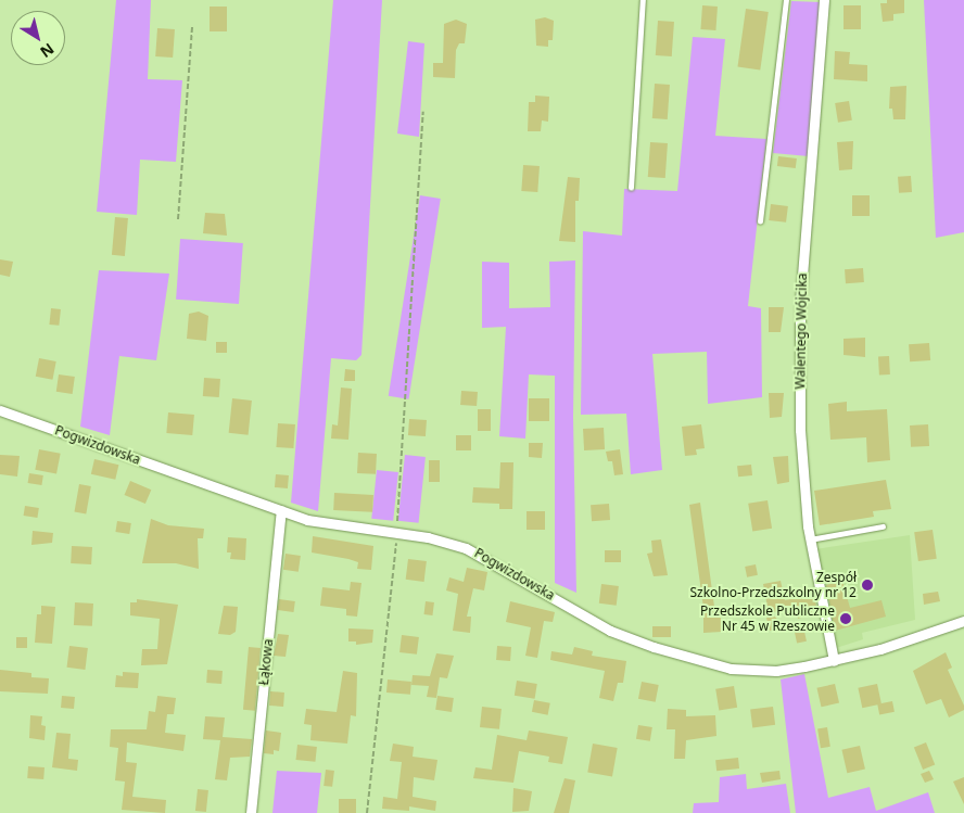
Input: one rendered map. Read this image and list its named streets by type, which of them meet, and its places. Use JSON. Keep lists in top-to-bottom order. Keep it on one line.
{"streets":{"street":["Walentego Wójcika","Pogwizdowska","Łąkowa"]},"crossings":[["Walentego Wójcika","Pogwizdowska"],["Pogwizdowska","Łąkowa"]],"places":["Zespół Szkolno-Przedszkolny nr 12","Przedszkole Publiczne Nr 45 w Rzeszowie"],"north":"bottom right"}
